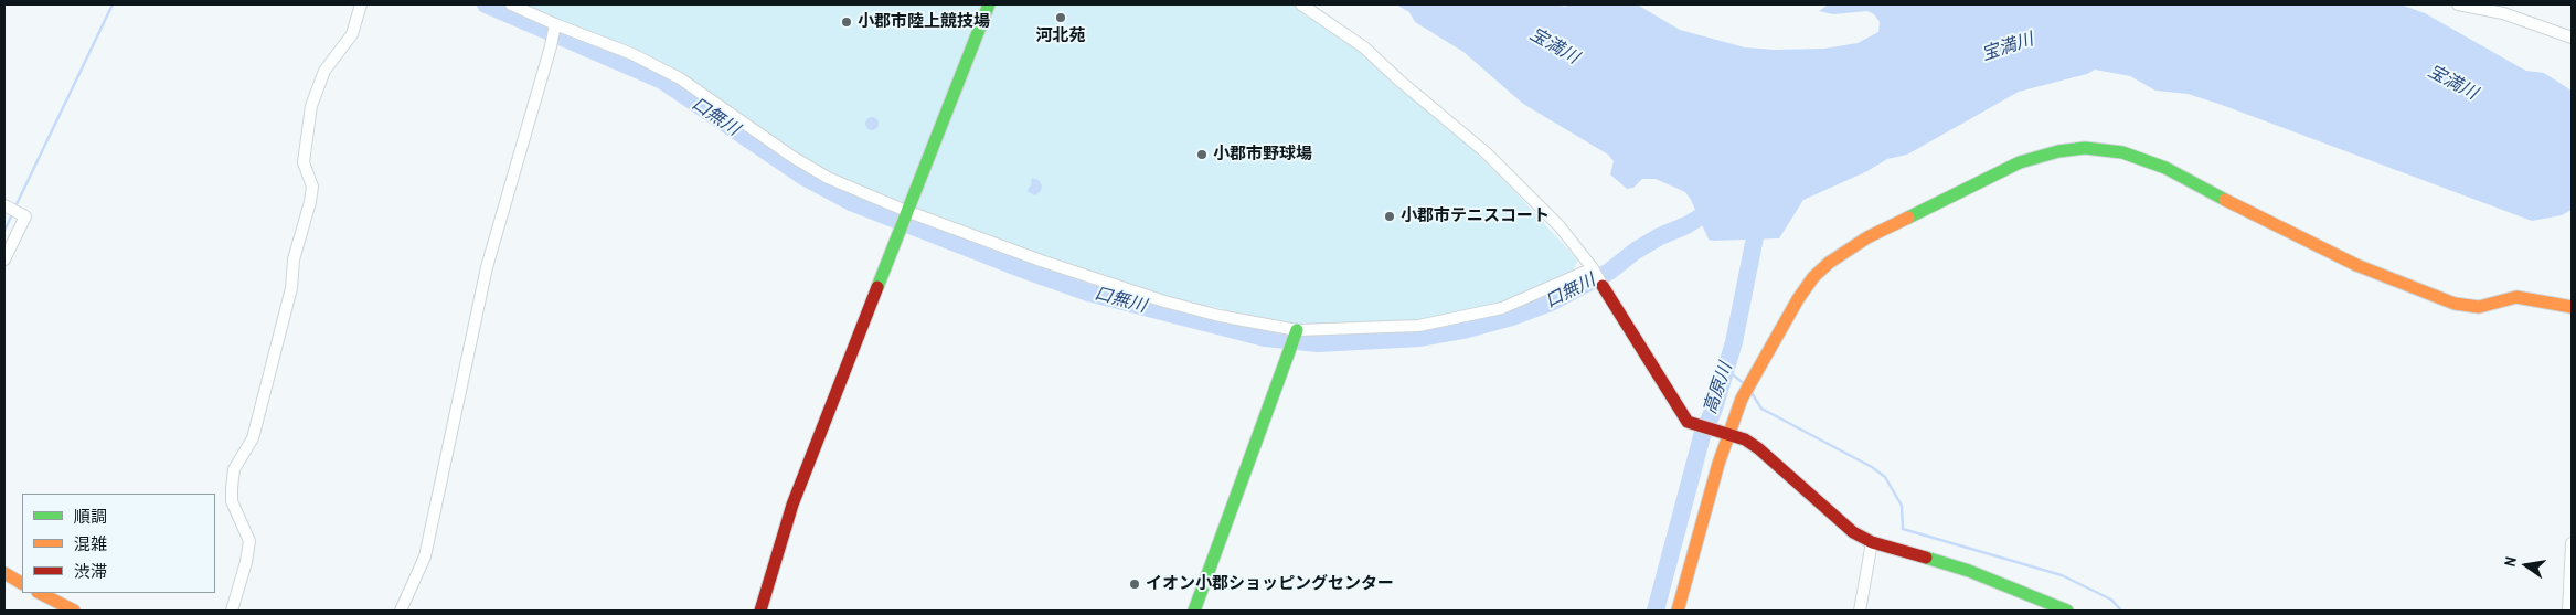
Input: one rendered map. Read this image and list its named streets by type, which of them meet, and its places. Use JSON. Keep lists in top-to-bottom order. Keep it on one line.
{"water":["宝満川","口無川","高原川"],"places":["河北苑","小郡市陸上競技場","小郡市野球場","小郡市テニスコート","イオン小郡ショッピングセンター"],"legend":["順調","混雑","渋滞"],"north":"left"}
